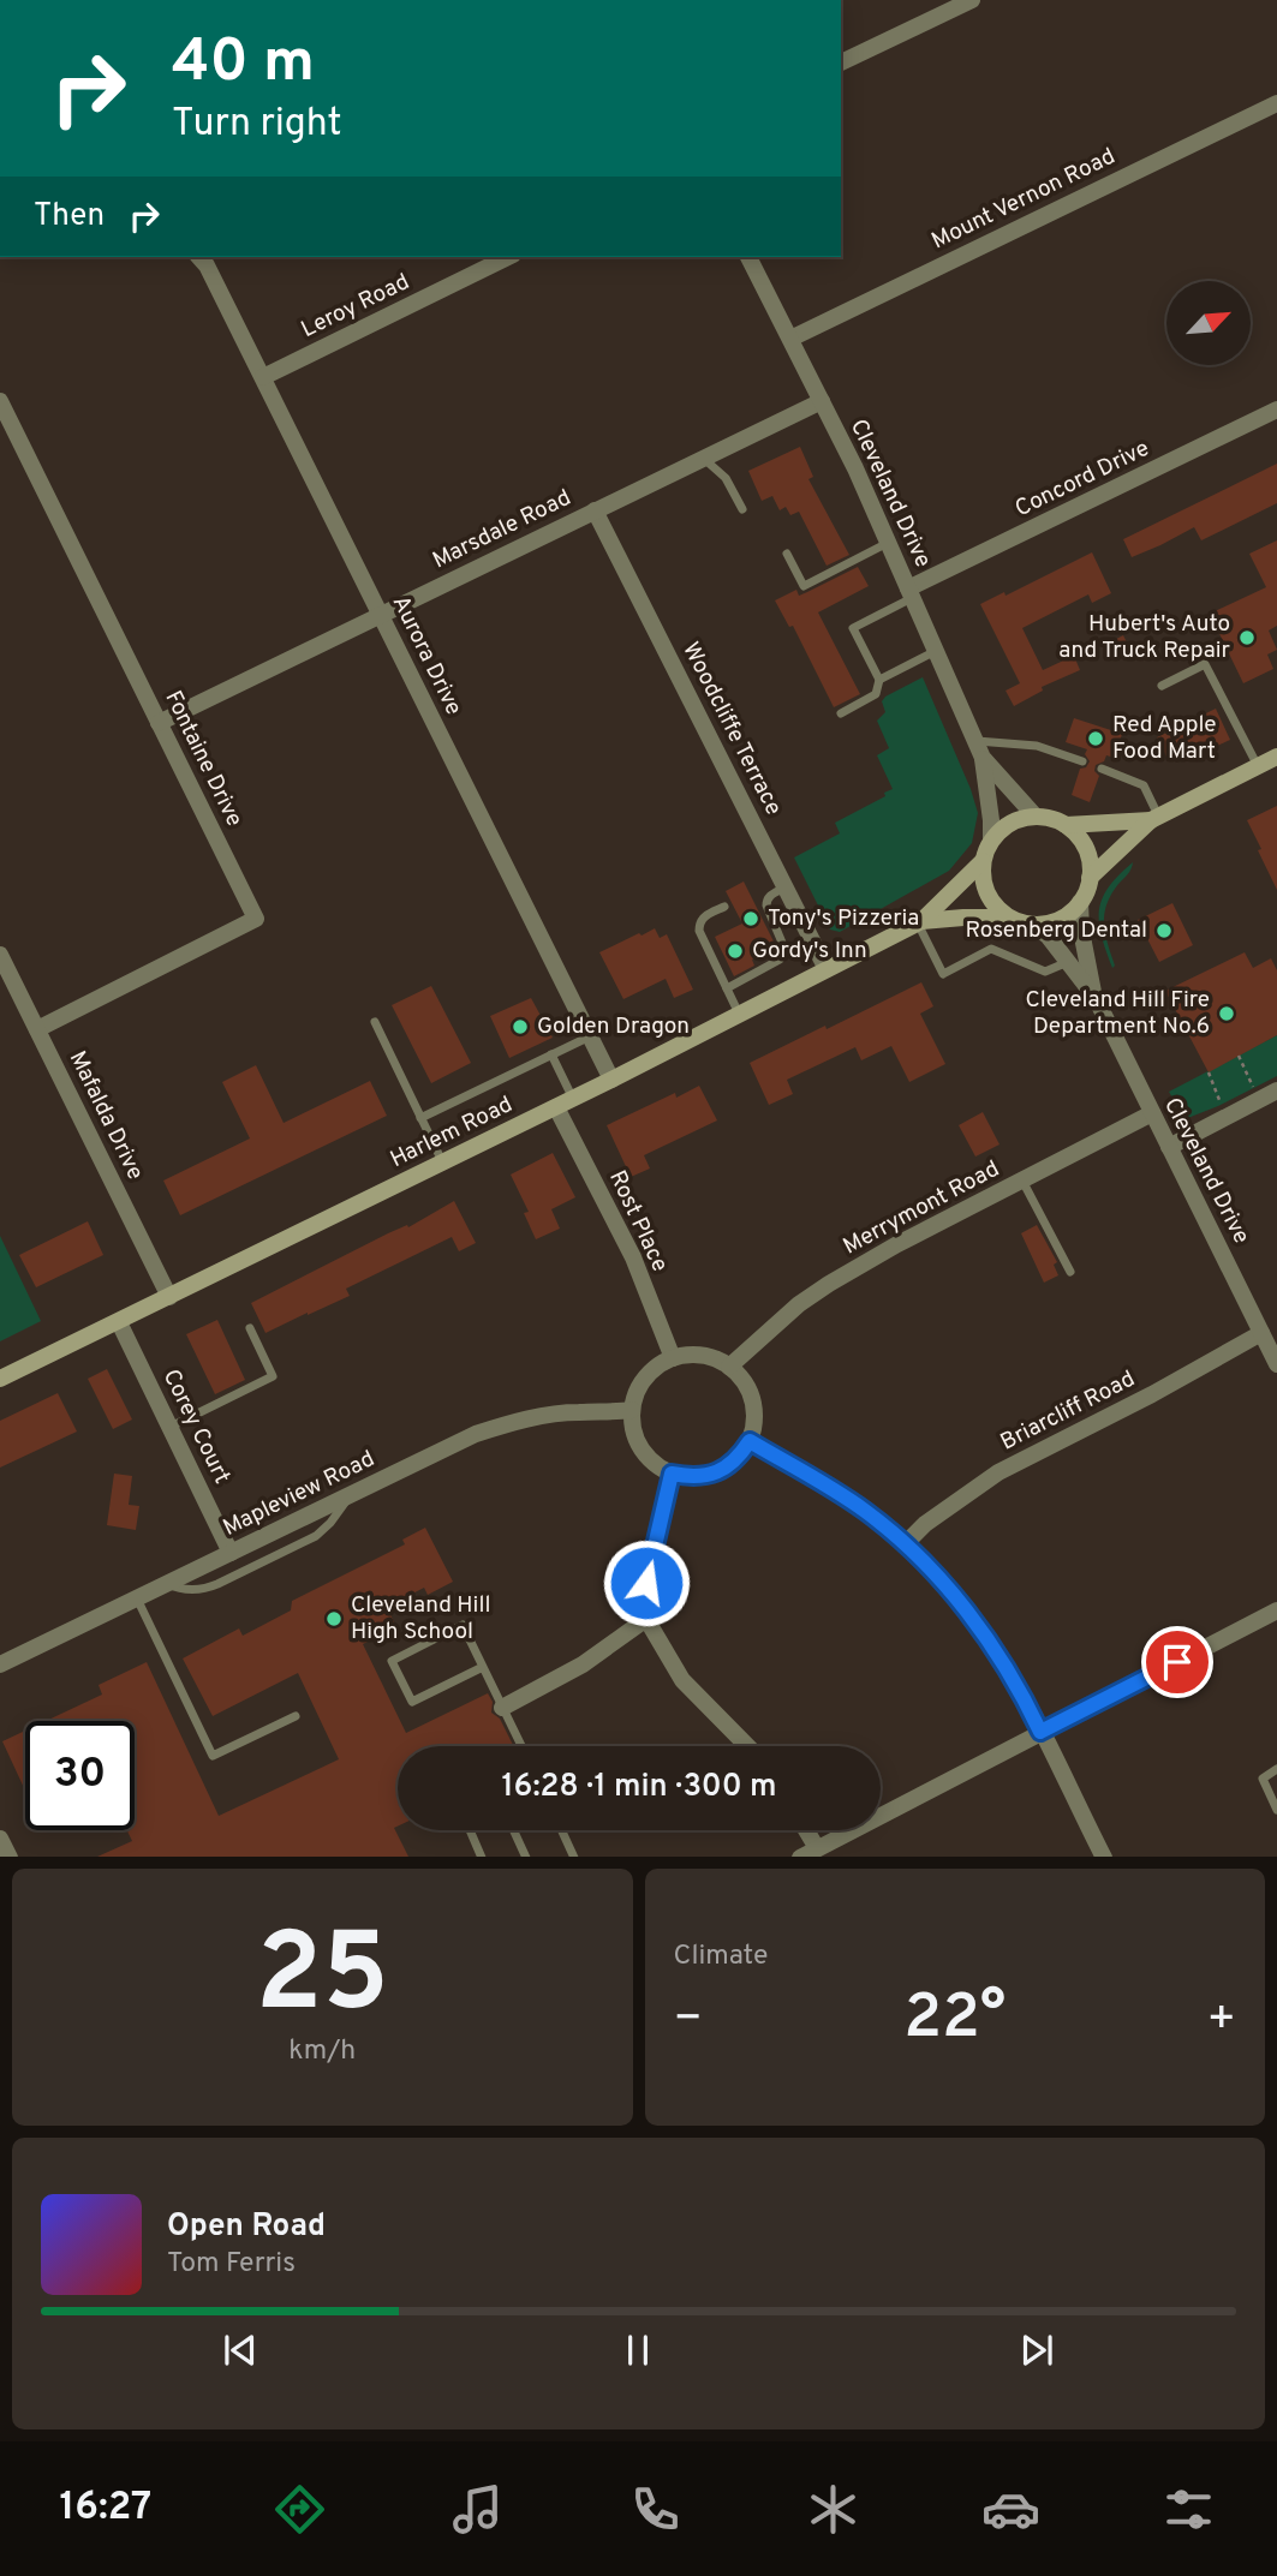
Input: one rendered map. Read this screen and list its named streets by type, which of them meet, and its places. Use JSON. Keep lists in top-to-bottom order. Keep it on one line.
{"streets":{"main road":["Harlem Road"],"street":["Mount Vernon Road","Leroy Road","Concord Drive","Cleveland Drive","Marsdale Road","Aurora Drive","Woodcliffe Terrace","Fontaine Drive","Mafalda Drive","Merrymont Road","Rost Place","Briarcliff Road","Corey Court","Mapleview Road"]},"crossings":[["Mount Vernon Road","Cleveland Drive"],["Leroy Road","Aurora Drive"],["Concord Drive","Cleveland Drive"],["Cleveland Drive","Marsdale Road"],["Cleveland Drive","Harlem Road"],["Cleveland Drive","Merrymont Road"],["Cleveland Drive","Briarcliff Road"],["Marsdale Road","Aurora Drive"],["Marsdale Road","Woodcliffe Terrace"],["Marsdale Road","Fontaine Drive"],["Aurora Drive","Harlem Road"],["Woodcliffe Terrace","Harlem Road"],["Fontaine Drive","Mafalda Drive"],["Mafalda Drive","Harlem Road"],["Harlem Road","Rost Place"],["Harlem Road","Corey Court"],["Merrymont Road","Rost Place"],["Merrymont Road","Mapleview Road"],["Rost Place","Mapleview Road"],["Corey Court","Mapleview Road"]],"places":["Hubert's Auto and Truck Repair","Red Apple Food Mart","Tony's Pizzeria","Rosenberg Dental","Gordy's Inn","Cleveland Hill Fire Department No.6","Golden Dragon","Cleveland Hill High School"],"north":"top right","page":{"turn":["40 m","Turn right"],"then":"Then","limit":"30","trip":"16:28 · 1 min · 300 m","tile":[["25","km/h"],"Climate"],"heat":["−","22°","+"],"song":["Open Road","Tom Ferris"],"tabs":"16:27"}}
